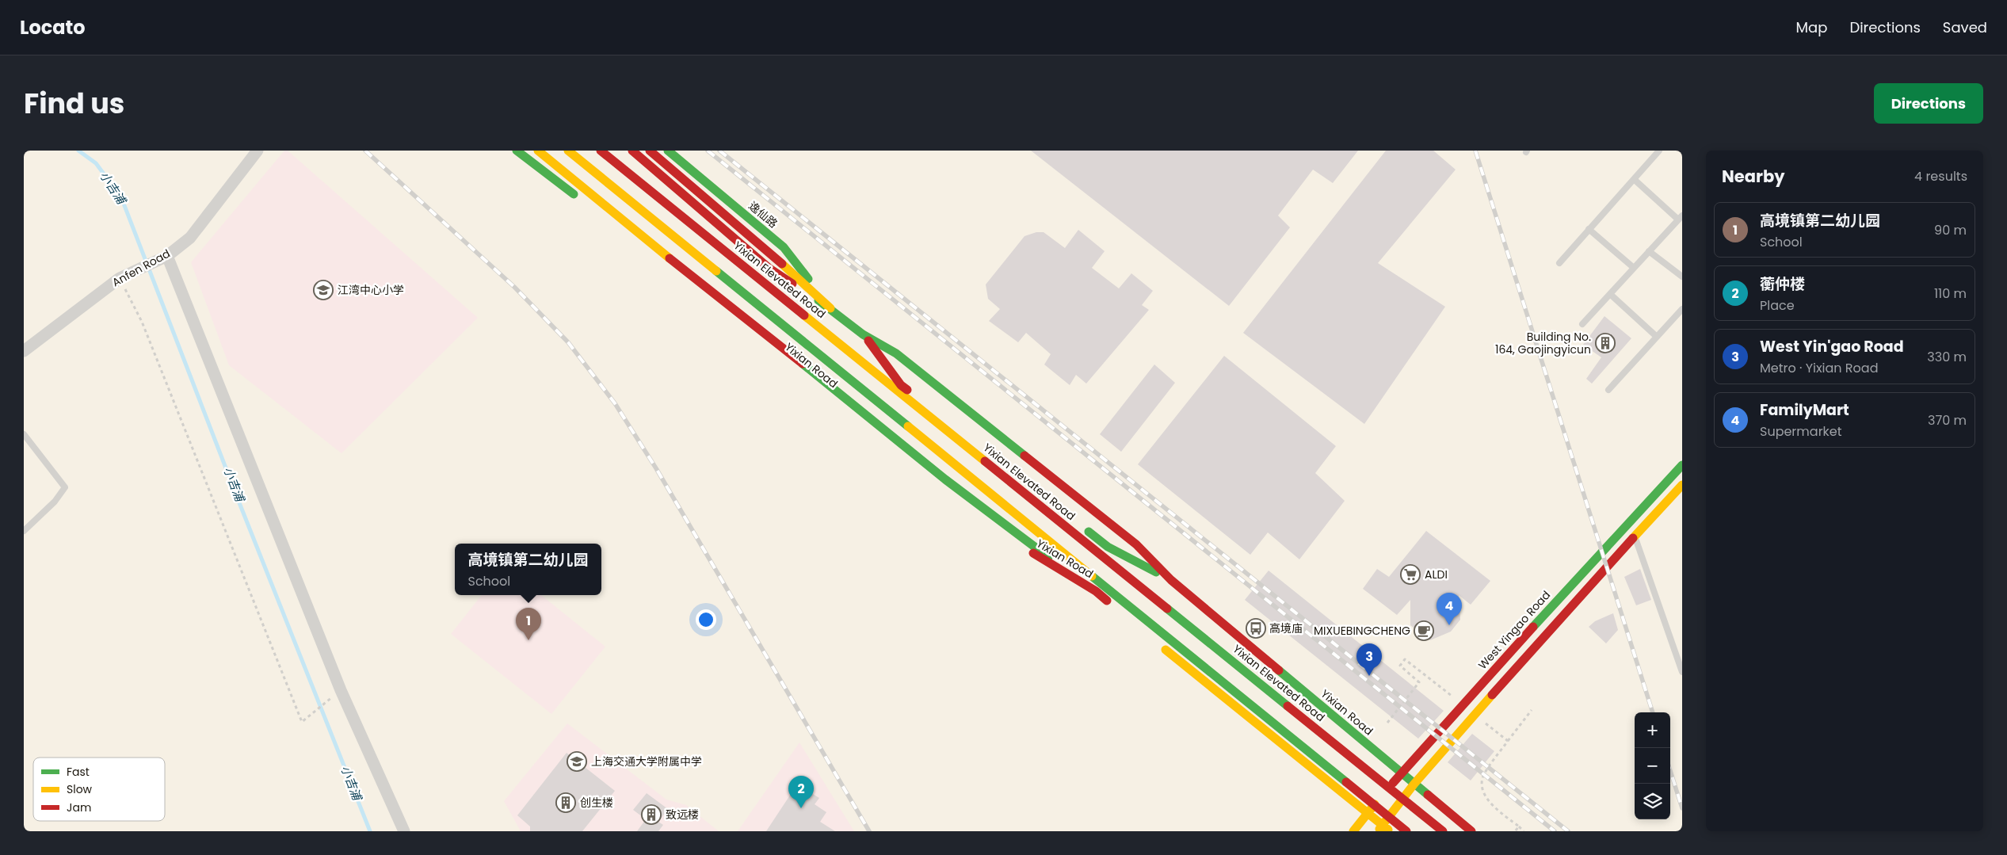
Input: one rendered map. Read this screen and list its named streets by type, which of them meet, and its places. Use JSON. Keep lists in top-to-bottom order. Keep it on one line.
{"streets":{"main road":["逸仙路","Yixian Elevated Road","Yixian Road","West Yingao Road"],"street":["Anfen Road"]},"crossings":[["逸仙路","Yixian Road"],["Yixian Road","West Yingao Road"]],"water":["小吉浦"],"places":{"school or university":["江湾中心小学","上海交通大学附属中学"],"building":["Building No. 164, Gaojingyicun","创生楼","致远楼"],"supermarket":["ALDI"],"bus stop":["高境庙"],"cafe":["MIXUEBINGCHENG"]},"legend":["Fast","Slow","Jam"],"page":{"header":"Locato","nav":["Map","Directions","Saved"],"title":"Find us","buttons":"Directions","heading":["Nearby","4 results"],"list":[{"mark":"1","name":"高境镇第二幼儿园","note":"School","value":"90 m"},{"mark":"2","name":"蘅仲楼","note":"Place","value":"110 m"},{"mark":"3","name":"West Yin'gao Road","note":"Metro · Yixian Road","value":"330 m"},{"mark":"4","name":"FamilyMart","note":"Supermarket","value":"370 m"}],"popup":["高境镇第二幼儿园","School"],"pins":["4","1","3","2"],"map_buttons":["+","−"]}}
